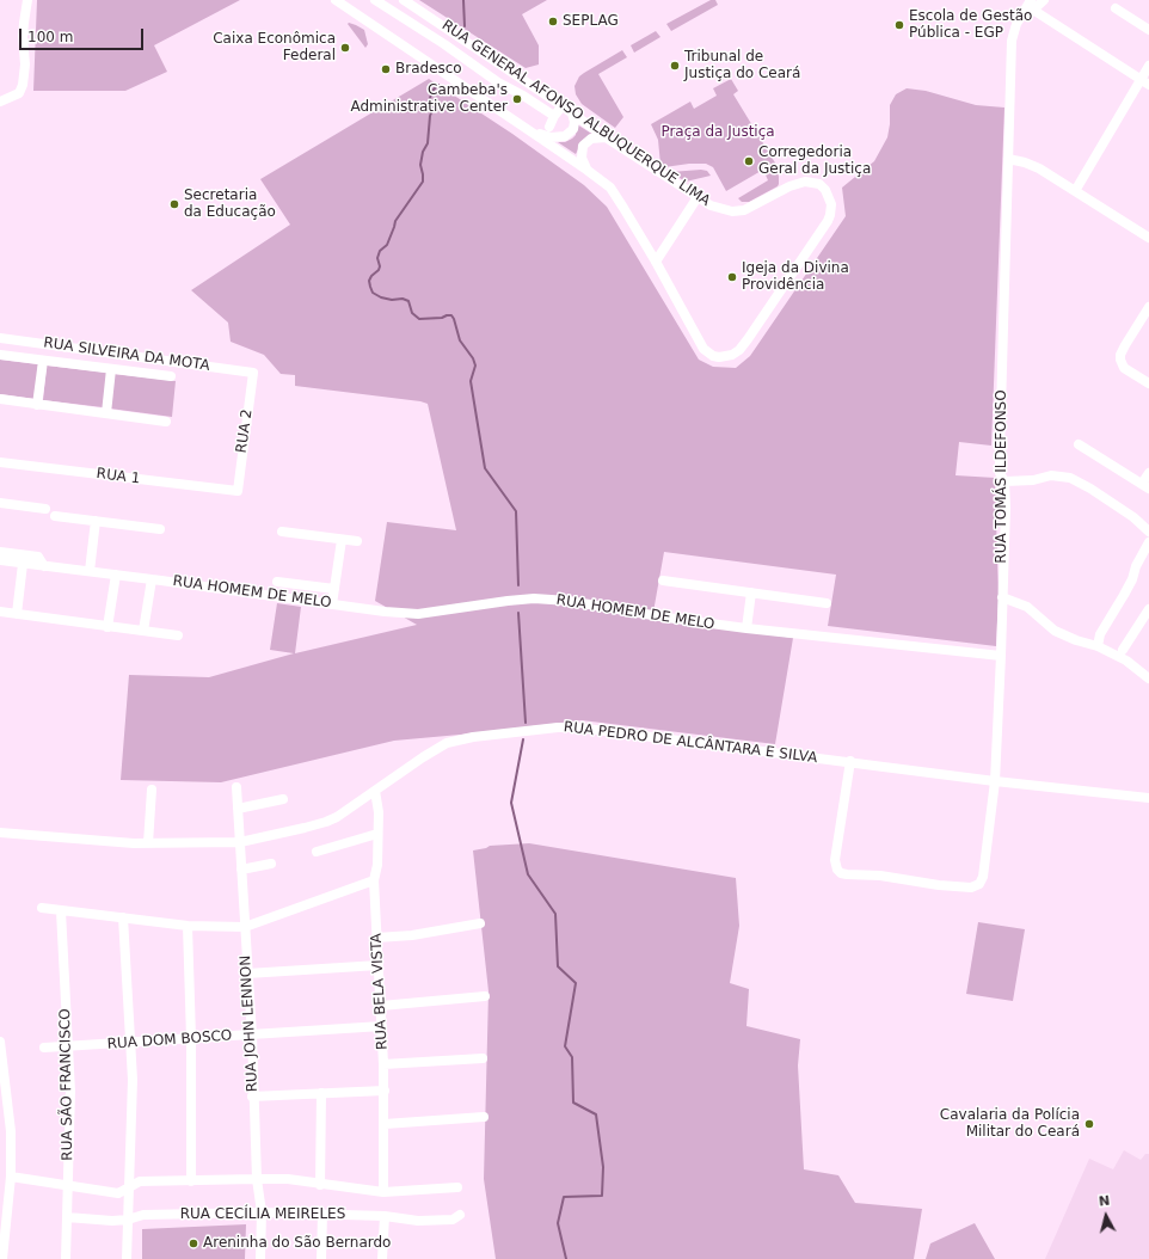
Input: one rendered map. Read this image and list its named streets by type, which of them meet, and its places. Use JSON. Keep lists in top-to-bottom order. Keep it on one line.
{"streets":{"street":["RUA GENERAL AFONSO ALBUQUERQUE LIMA","RUA SILVEIRA DA MOTA","RUA 2","RUA 1","RUA TOMÁS ILDEFONSO","RUA HOMEM DE MELO","RUA PEDRO DE ALCÂNTARA E SILVA","RUA BELA VISTA","RUA JOHN LENNON","RUA DOM BOSCO","RUA SÃO FRANCISCO","RUA CECÍLIA MEIRELES"]},"crossings":[["RUA SILVEIRA DA MOTA","RUA 2"],["RUA 2","RUA 1"],["RUA TOMÁS ILDEFONSO","RUA HOMEM DE MELO"],["RUA TOMÁS ILDEFONSO","RUA PEDRO DE ALCÂNTARA E SILVA"],["RUA PEDRO DE ALCÂNTARA E SILVA","RUA BELA VISTA"],["RUA PEDRO DE ALCÂNTARA E SILVA","RUA JOHN LENNON"],["RUA BELA VISTA","RUA DOM BOSCO"],["RUA BELA VISTA","RUA CECÍLIA MEIRELES"],["RUA JOHN LENNON","RUA DOM BOSCO"],["RUA JOHN LENNON","RUA CECÍLIA MEIRELES"],["RUA DOM BOSCO","RUA SÃO FRANCISCO"],["RUA SÃO FRANCISCO","RUA CECÍLIA MEIRELES"]],"parks":["Praça da Justiça"],"places":["SEPLAG","Escola de Gestão Pública - EGP","Caixa Econômica Federal","Tribunal de Justiça do Ceará","Bradesco","Cambeba's Administrative Center","Corregedoria Geral da Justiça","Secretaria da Educação","Igeja da Divina Providência","Cavalaria da Polícia Militar do Ceará","Areninha do São Bernardo"],"scale_bar":"100 m","north":"top"}
